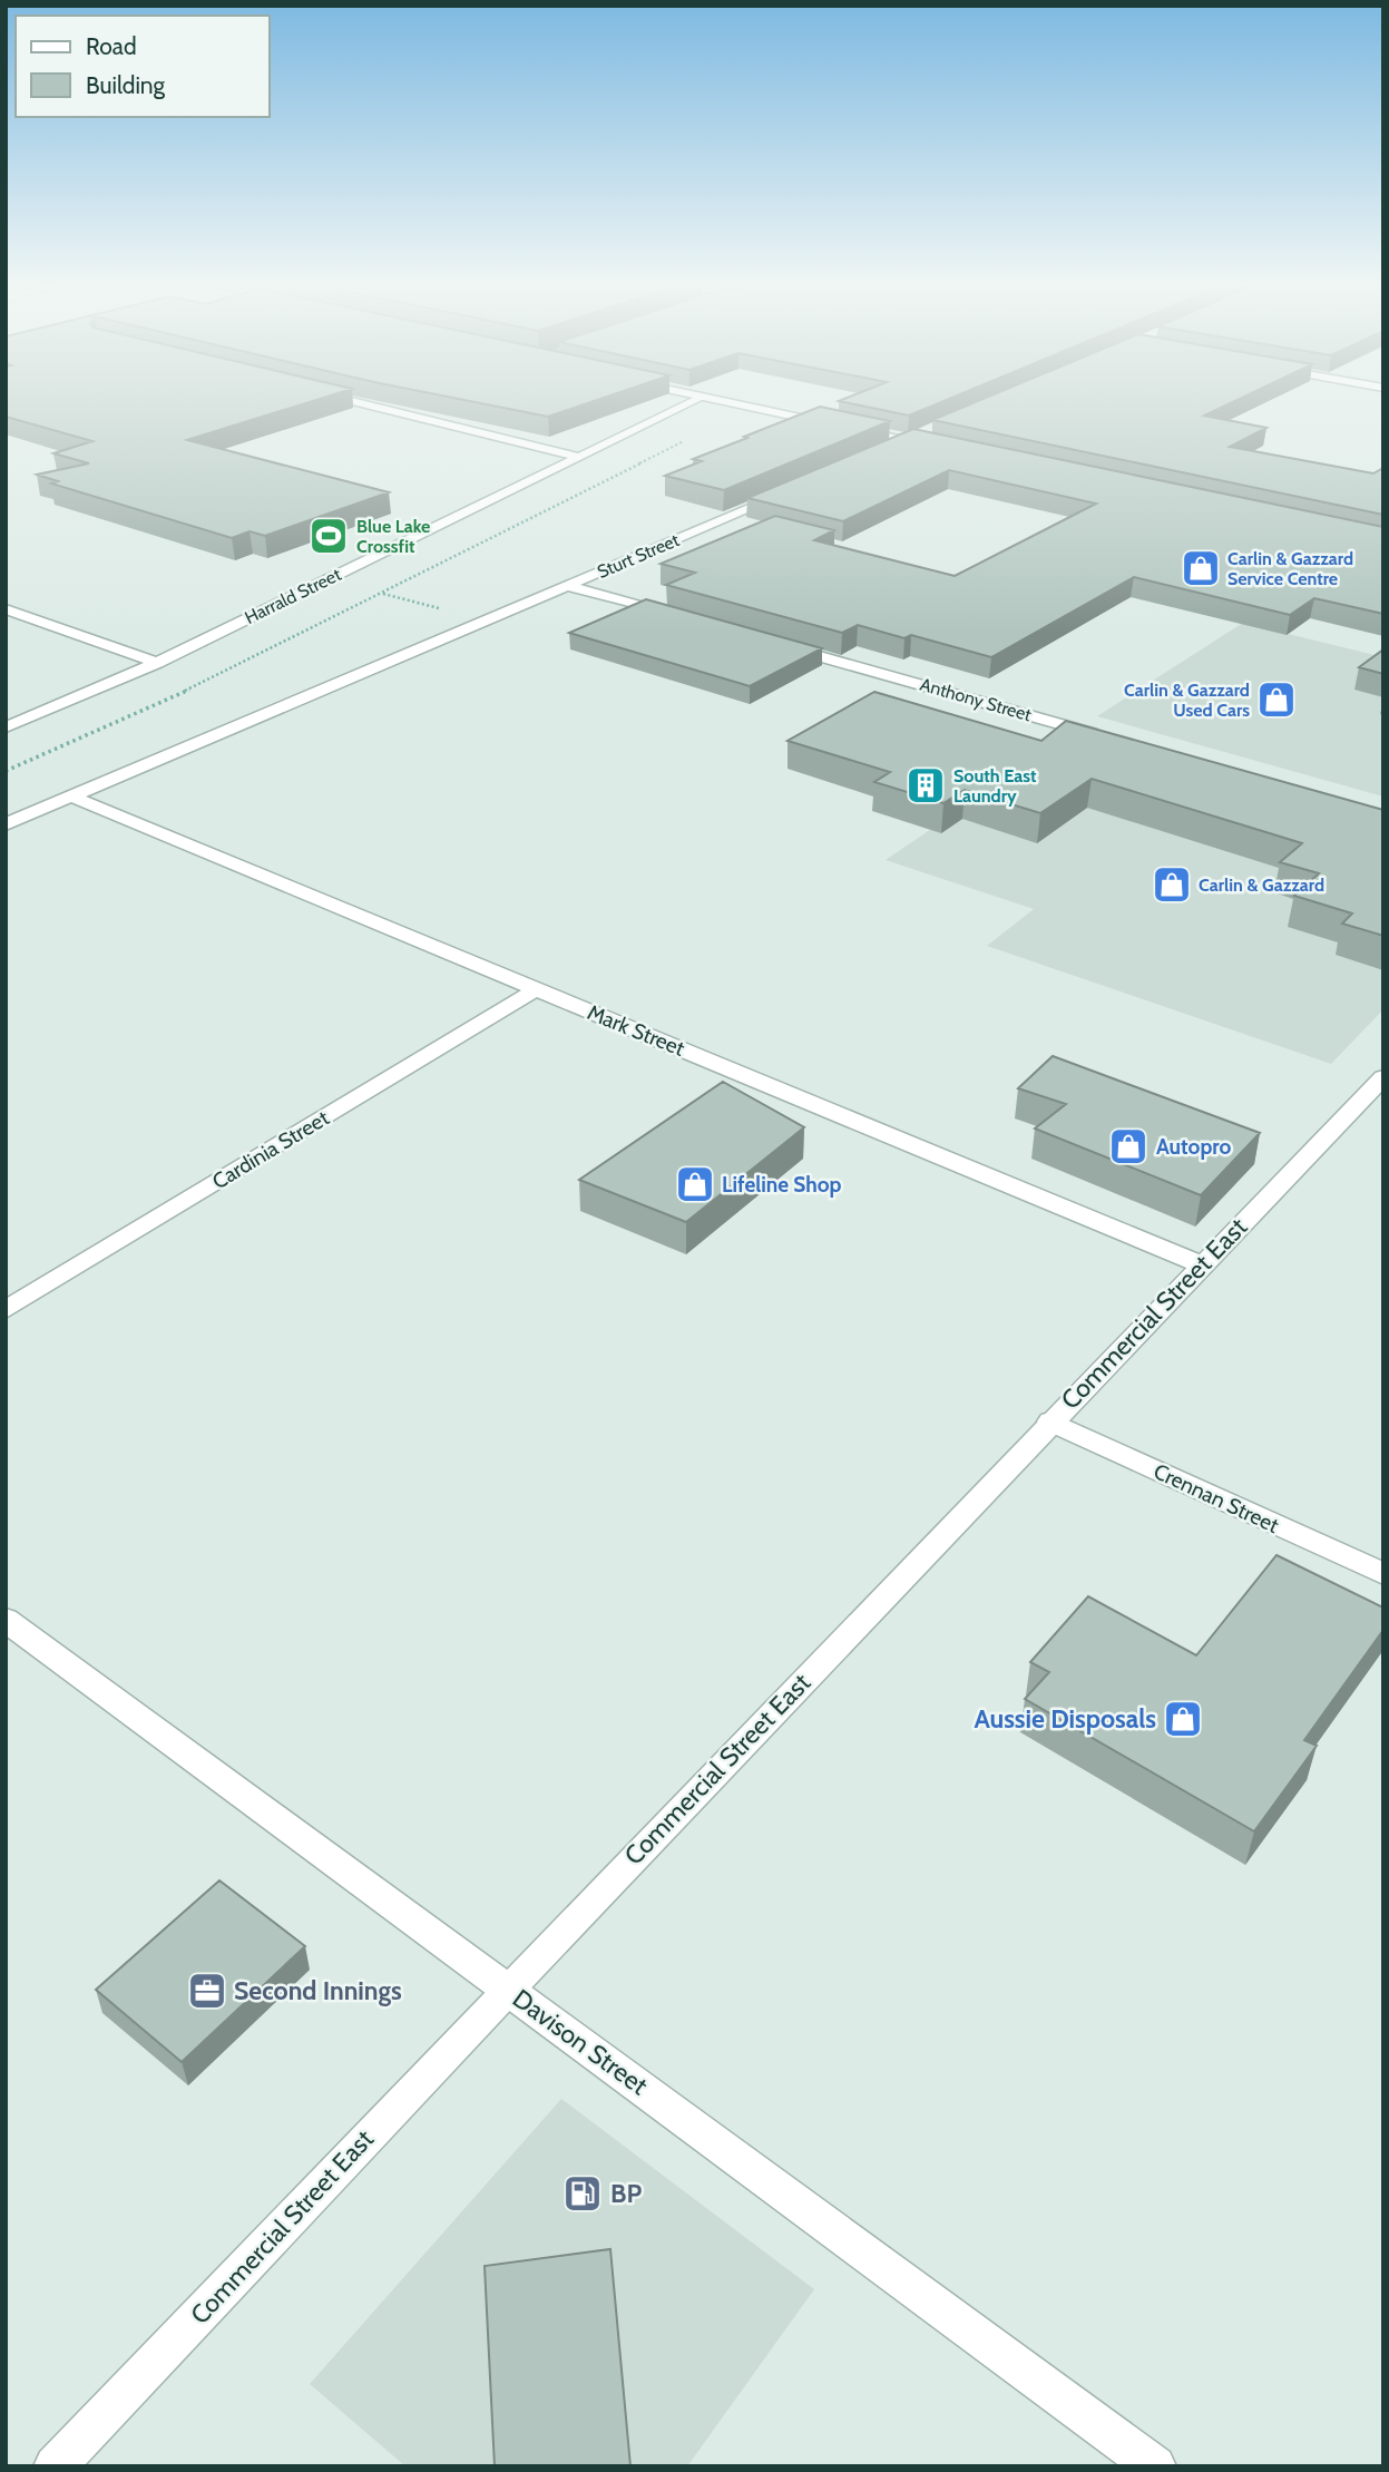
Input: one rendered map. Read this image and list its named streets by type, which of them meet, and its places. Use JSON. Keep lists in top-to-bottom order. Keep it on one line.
{"streets":{"street":["Sturt Street","Harrald Street","Anthony Street","Mark Street","Cardinia Street","Commercial Street East","Crennan Street","Davison Street"]},"crossings":[["Sturt Street","Mark Street"],["Mark Street","Cardinia Street"],["Mark Street","Commercial Street East"],["Commercial Street East","Crennan Street"],["Commercial Street East","Davison Street"]],"places":{"sports":["Blue Lake Crossfit"],"shop":["Carlin & Gazzard Service Centre","Carlin & Gazzard Used Cars","Carlin & Gazzard","Autopro","Lifeline Shop","Aussie Disposals"],"building":["South East Laundry"],"office":["Second Innings"],"fuel station":["BP"]},"legend":["Road","Building"]}
